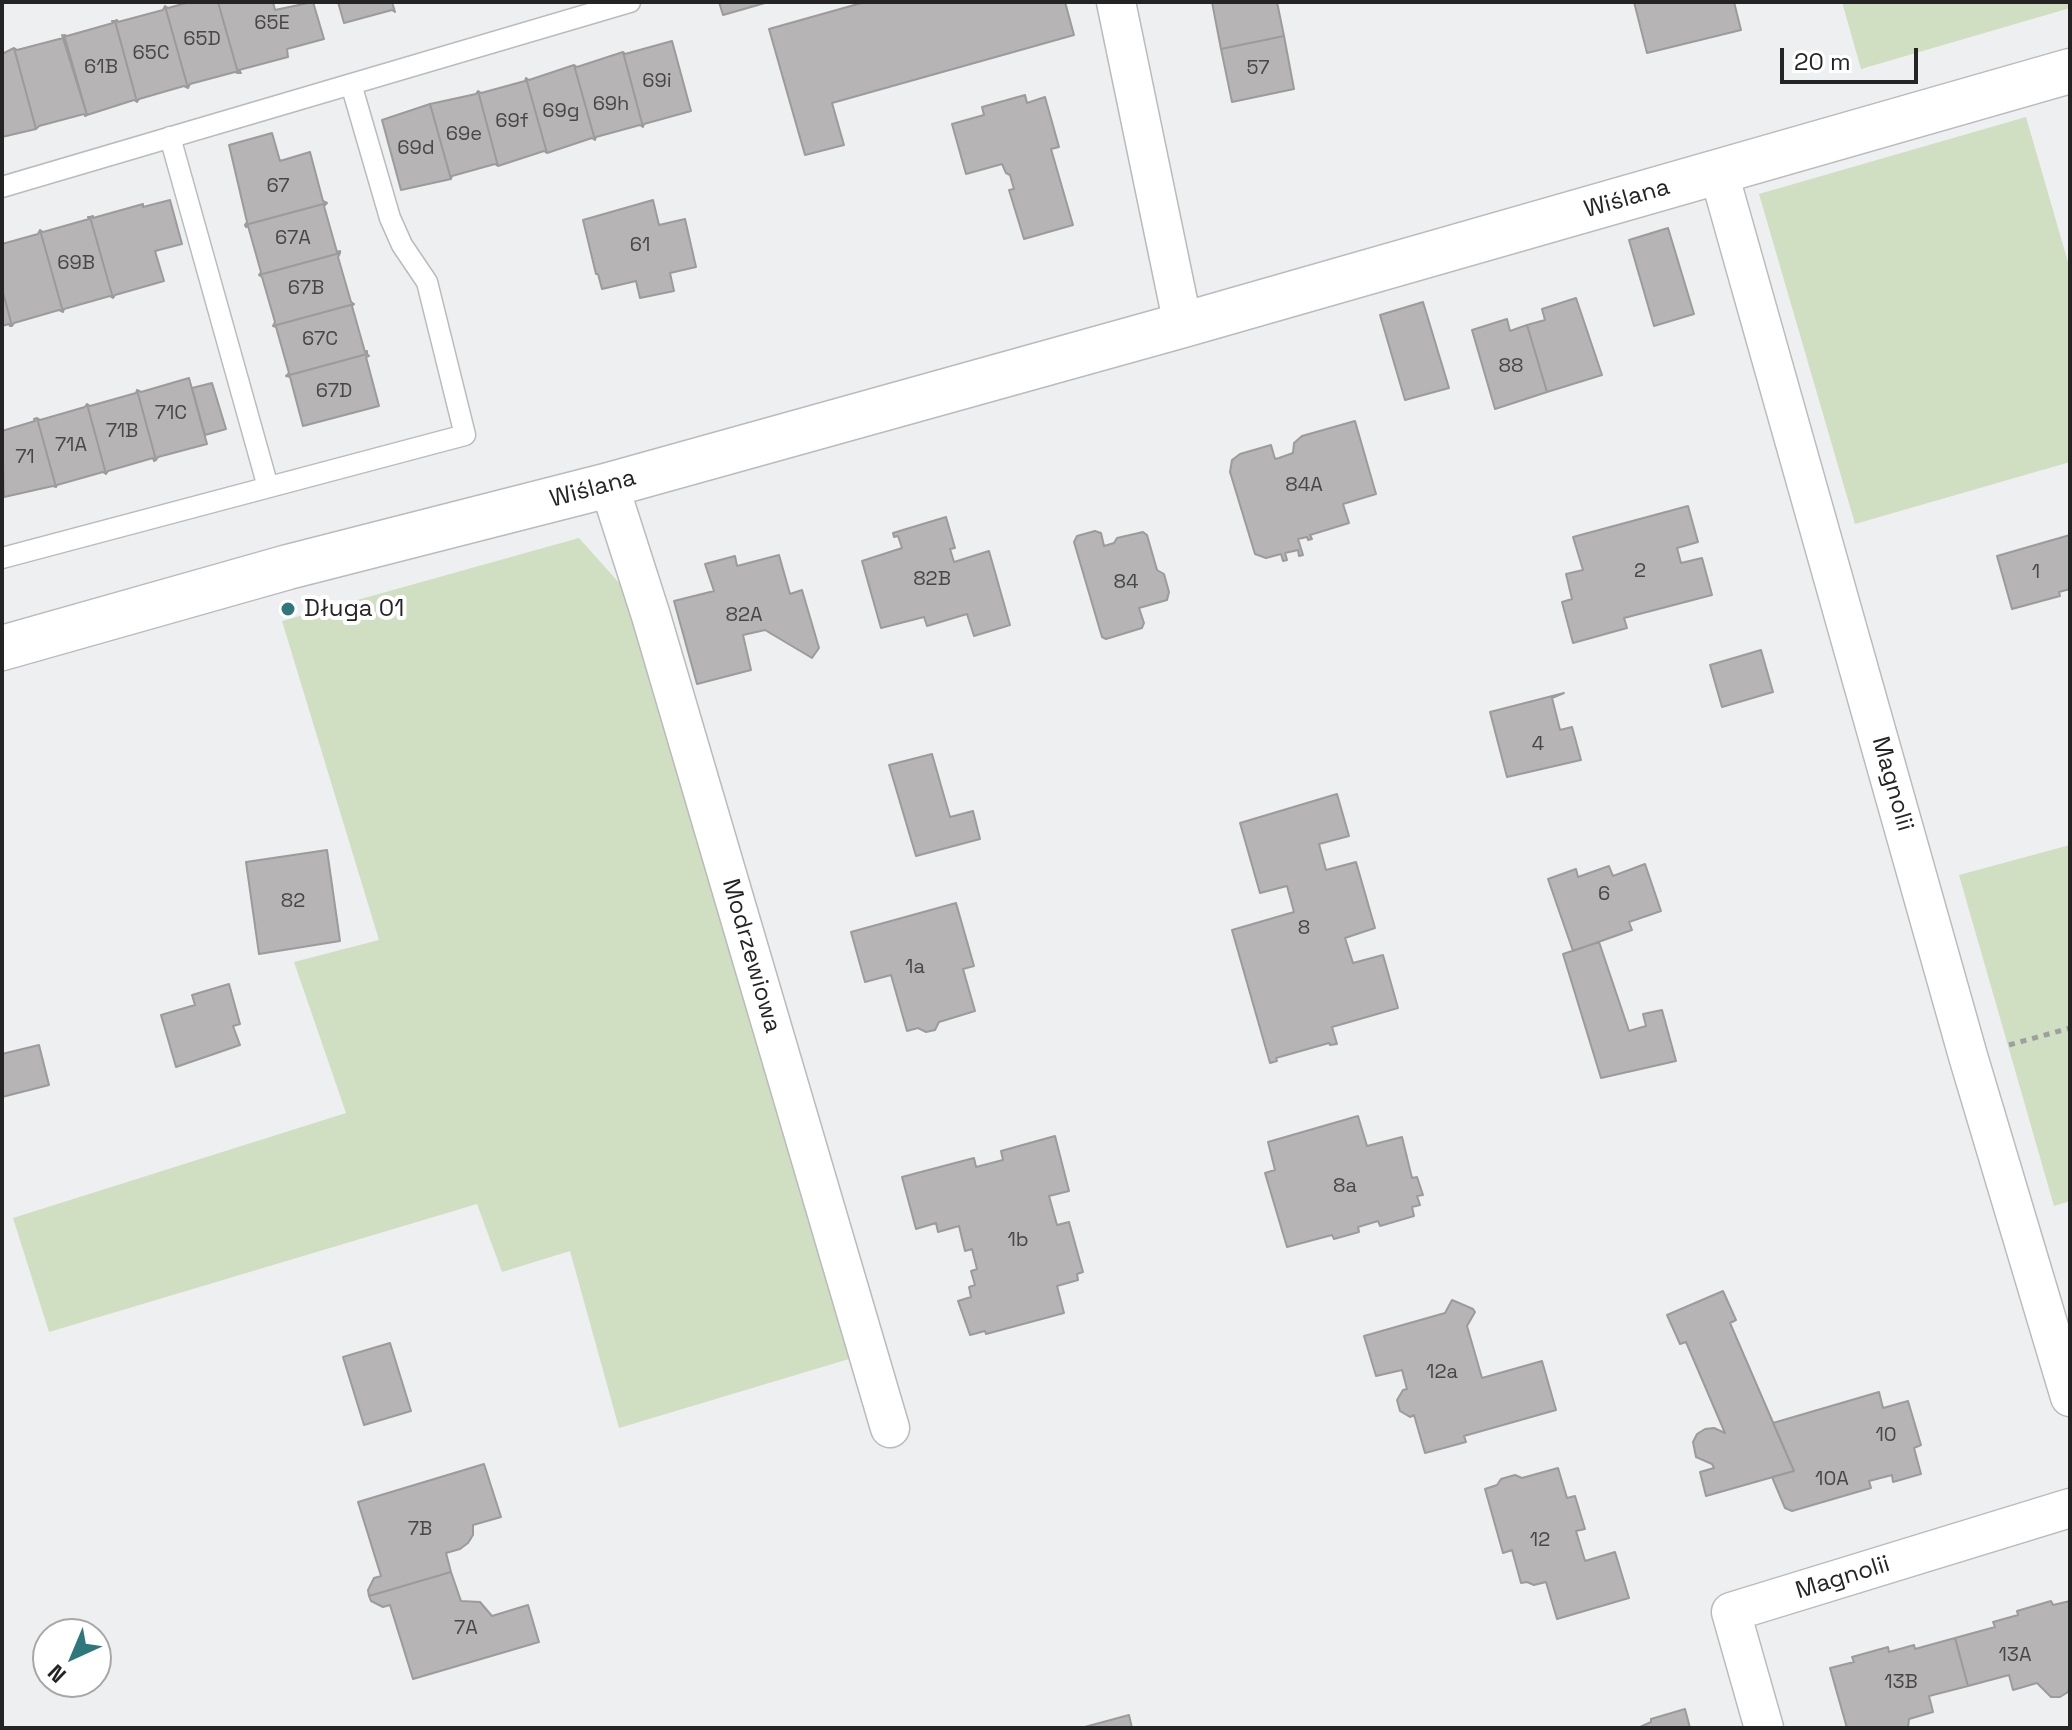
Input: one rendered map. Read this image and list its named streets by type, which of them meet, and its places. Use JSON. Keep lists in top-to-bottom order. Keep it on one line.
{"streets":{"main road":["Wiślana"],"street":["Magnolii","Modrzewiowa"]},"crossings":[["Wiślana","Magnolii"],["Wiślana","Modrzewiowa"]],"places":["Długa 01"],"house_numbers":["65E","65D","65C","61B","57","69i","69h","69g","69f","69e","69d","67","67A","61","69B","67B","67C","88","67D","71C","71B","71A","71","84A","2","1","82B","84","82A","4","6","82","8","1a","8a","1b","12a","10","10A","7B","12","7A","13A","13B"],"scale_bar":"20 m","north":"bottom left"}
